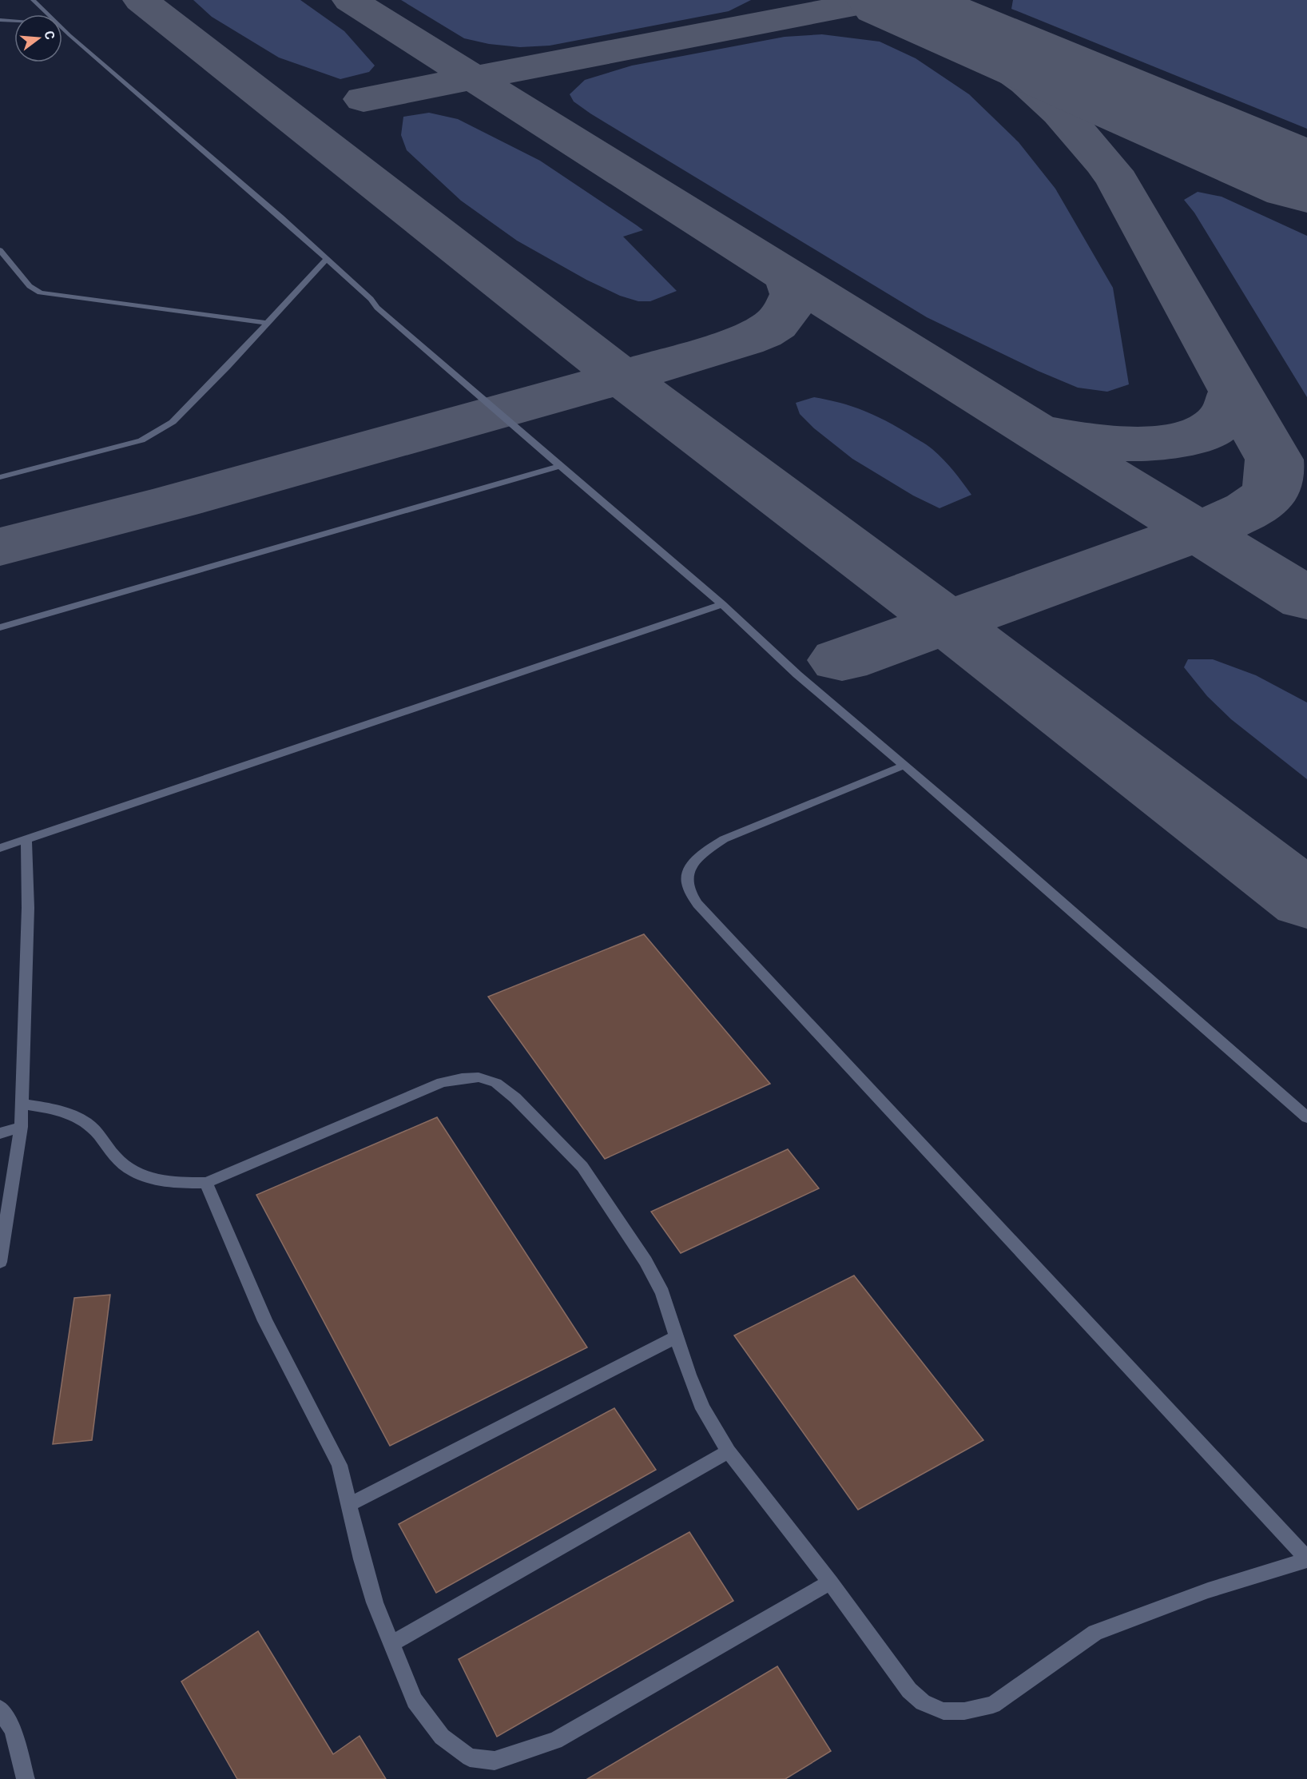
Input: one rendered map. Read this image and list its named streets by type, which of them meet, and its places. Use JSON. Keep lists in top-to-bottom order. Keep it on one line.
{"north":"right"}
